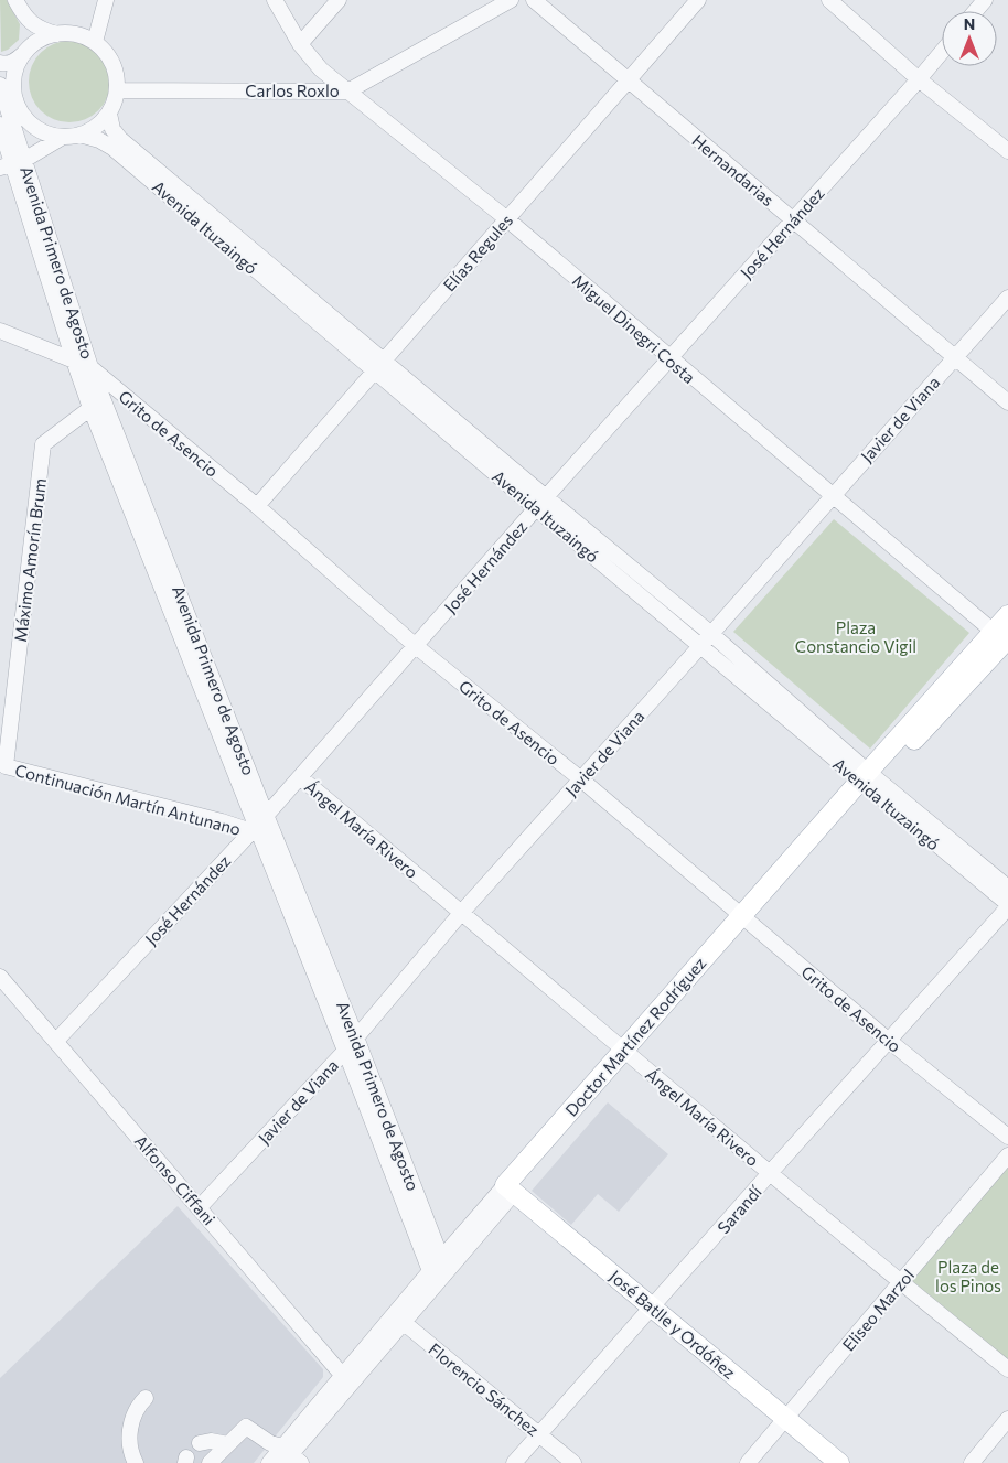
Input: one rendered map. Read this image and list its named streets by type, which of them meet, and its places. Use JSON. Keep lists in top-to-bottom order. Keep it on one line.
{"streets":{"main road":["Doctor Martínez Rodríguez","José Batlle y Ordóñez"],"street":["Carlos Roxlo","Hernandarias","Avenida Ituzaingó","José Hernández","Elías Regules","Avenida Primero de Agosto","Miguel Dinegri Costa","Javier de Viana","Grito de Asencio","Máximo Amorín Brum","Continuación Martín Antunano","Ángel María Rivero","Alfonso Ciffani","Sarandí","Eliseo Marzol","Florencio Sánchez"]},"crossings":[["Carlos Roxlo","Avenida Ituzaingó"],["Carlos Roxlo","Miguel Dinegri Costa"],["Hernandarias","José Hernández"],["Hernandarias","Elías Regules"],["Hernandarias","Javier de Viana"],["Avenida Ituzaingó","José Hernández"],["Avenida Ituzaingó","Elías Regules"],["Avenida Ituzaingó","Javier de Viana"],["Avenida Ituzaingó","Doctor Martínez Rodríguez"],["Avenida Ituzaingó","Sarandí"],["José Hernández","Avenida Primero de Agosto"],["José Hernández","Miguel Dinegri Costa"],["José Hernández","Grito de Asencio"],["José Hernández","Continuación Martín Antunano"],["José Hernández","Ángel María Rivero"],["José Hernández","Alfonso Ciffani"],["Elías Regules","Miguel Dinegri Costa"],["Elías Regules","Grito de Asencio"],["Avenida Primero de Agosto","Javier de Viana"],["Avenida Primero de Agosto","Grito de Asencio"],["Avenida Primero de Agosto","Máximo Amorín Brum"],["Avenida Primero de Agosto","Continuación Martín Antunano"],["Avenida Primero de Agosto","Doctor Martínez Rodríguez"],["Miguel Dinegri Costa","Javier de Viana"],["Miguel Dinegri Costa","Doctor Martínez Rodríguez"],["Javier de Viana","Grito de Asencio"],["Javier de Viana","Ángel María Rivero"],["Javier de Viana","Alfonso Ciffani"],["Grito de Asencio","Máximo Amorín Brum"],["Grito de Asencio","Doctor Martínez Rodríguez"],["Grito de Asencio","Sarandí"],["Máximo Amorín Brum","Continuación Martín Antunano"],["Ángel María Rivero","Doctor Martínez Rodríguez"],["Ángel María Rivero","Sarandí"],["Ángel María Rivero","Eliseo Marzol"],["Doctor Martínez Rodríguez","Alfonso Ciffani"],["Doctor Martínez Rodríguez","José Batlle y Ordóñez"],["Doctor Martínez Rodríguez","Florencio Sánchez"],["Sarandí","José Batlle y Ordóñez"],["Sarandí","Florencio Sánchez"],["Eliseo Marzol","José Batlle y Ordóñez"]],"parks":["Plaza Constancio Vigil","Plaza de los Pinos"],"north":"top"}
